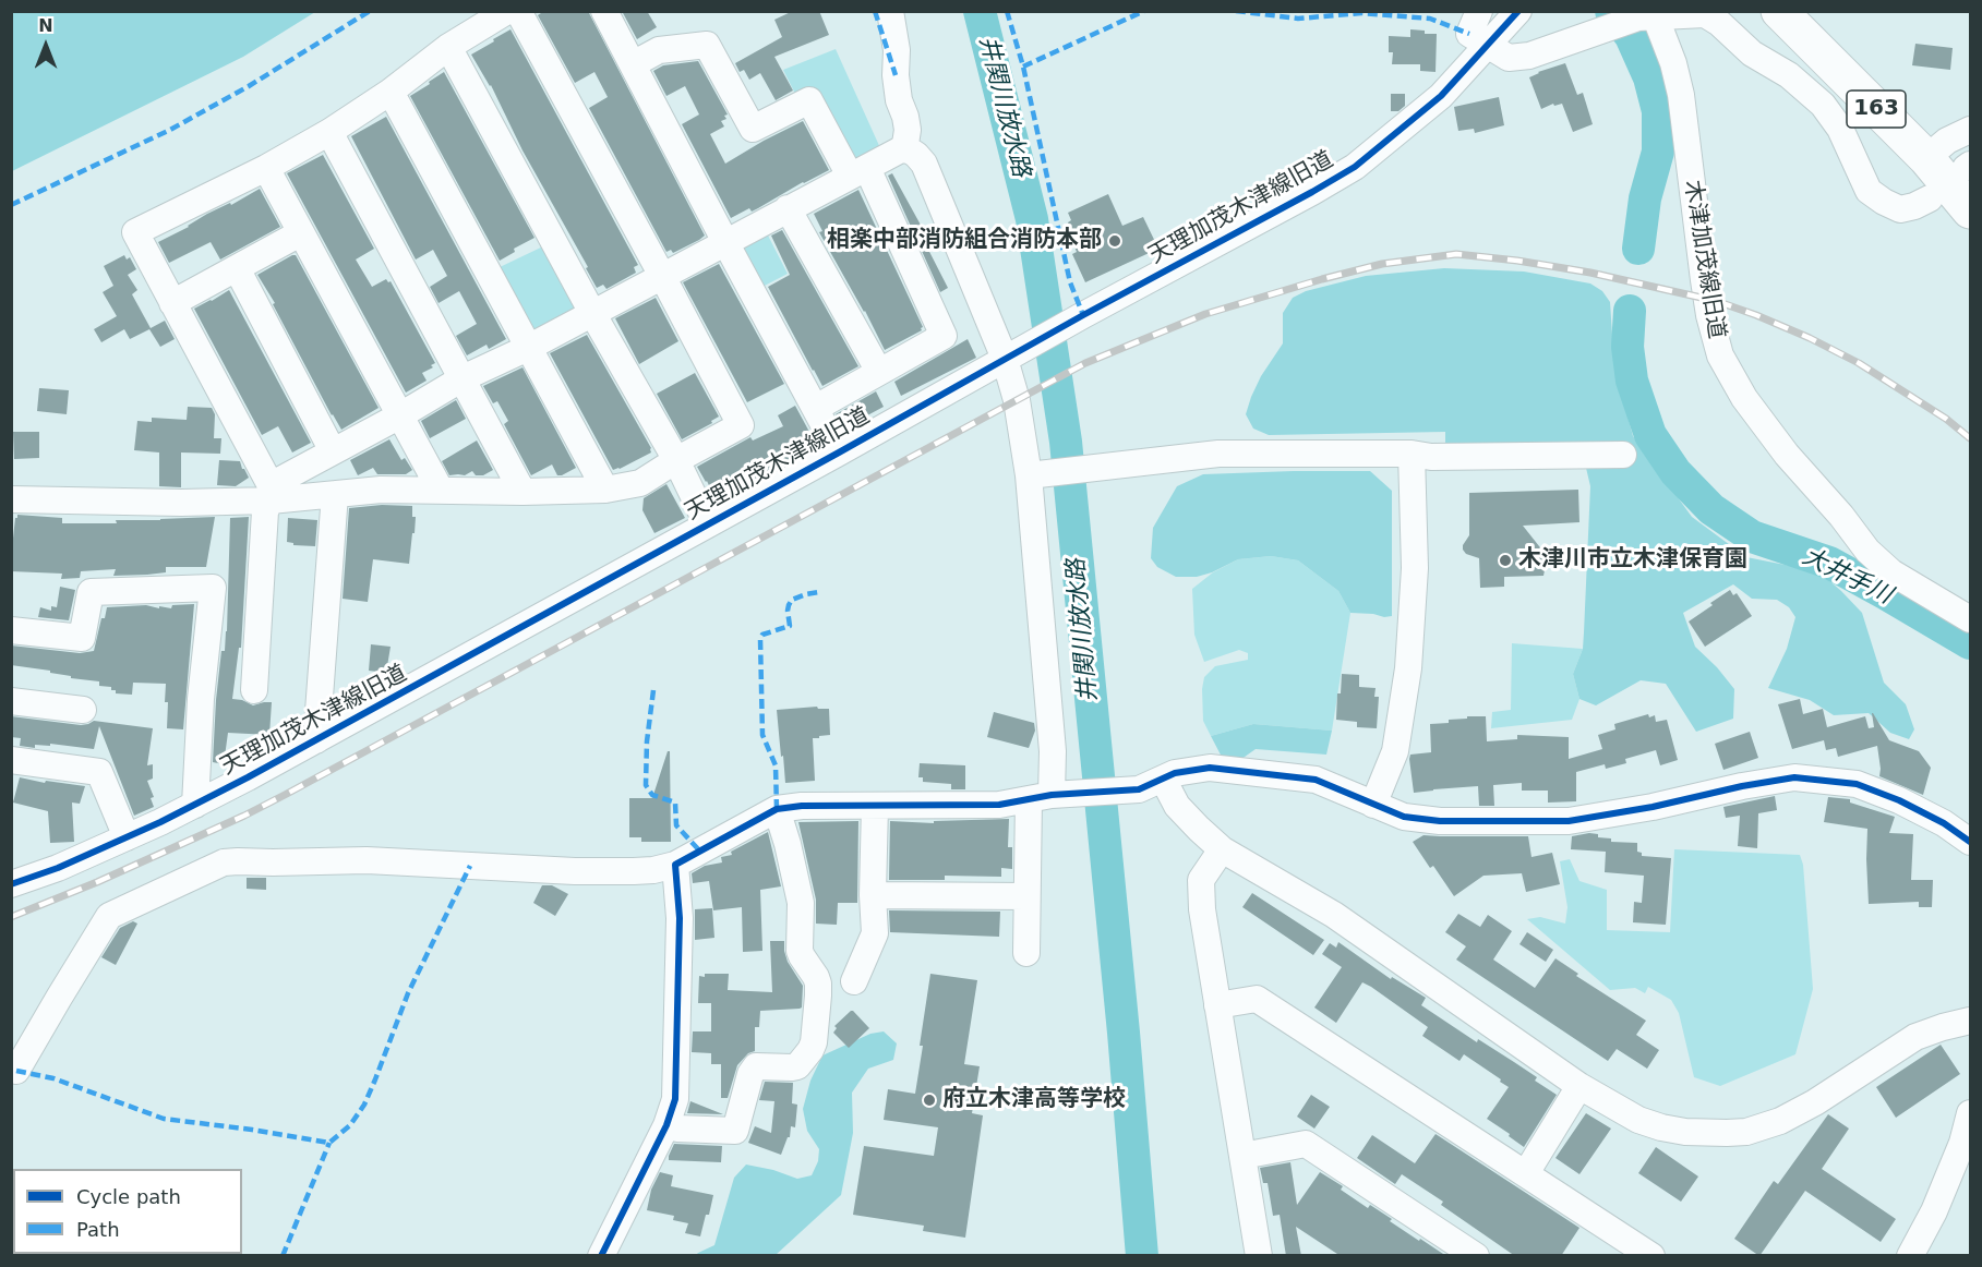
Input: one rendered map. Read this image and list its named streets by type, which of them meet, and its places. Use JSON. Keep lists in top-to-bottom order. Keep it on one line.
{"streets":{"highway":["163"],"street":["天理加茂木津線旧道","木津加茂線旧道"]},"water":["井関川放水路","大井手川"],"places":["相楽中部消防組合消防本部","木津川市立木津保育園","府立木津高等学校"],"legend":["Cycle path","Path"],"north":"top"}
